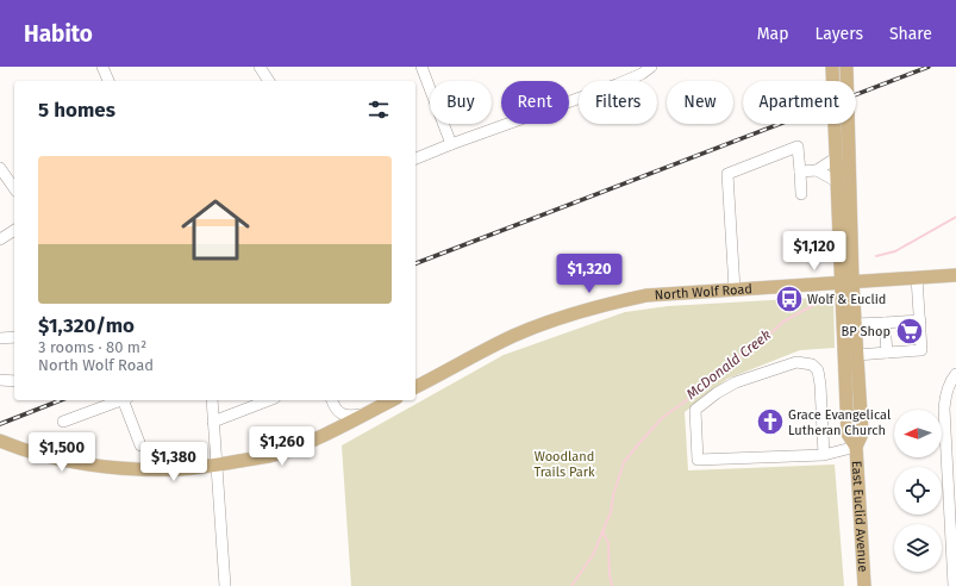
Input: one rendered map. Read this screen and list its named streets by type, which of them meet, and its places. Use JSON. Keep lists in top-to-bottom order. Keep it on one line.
{"streets":{"main road":["North Wolf Road","East Euclid Avenue"]},"crossings":[["North Wolf Road","East Euclid Avenue"]],"water":["McDonald Creek"],"parks":["Woodland Trails Park"],"places":{"bus stop":["Wolf & Euclid"],"supermarket":["BP Shop"],"church":["Grace Evangelical Lutheran Church"]},"north":"left","page":{"header":"Habito","nav":["Map","Layers","Share"],"chip":["Buy","Rent","Filters","New","Apartment"],"heading":"5 homes","list":[{"name":"$1,320/mo","note":"3 rooms · 80 m² · North Wolf Road"}],"price":["$1,120","$1,320","$1,260","$1,500","$1,380"]}}
